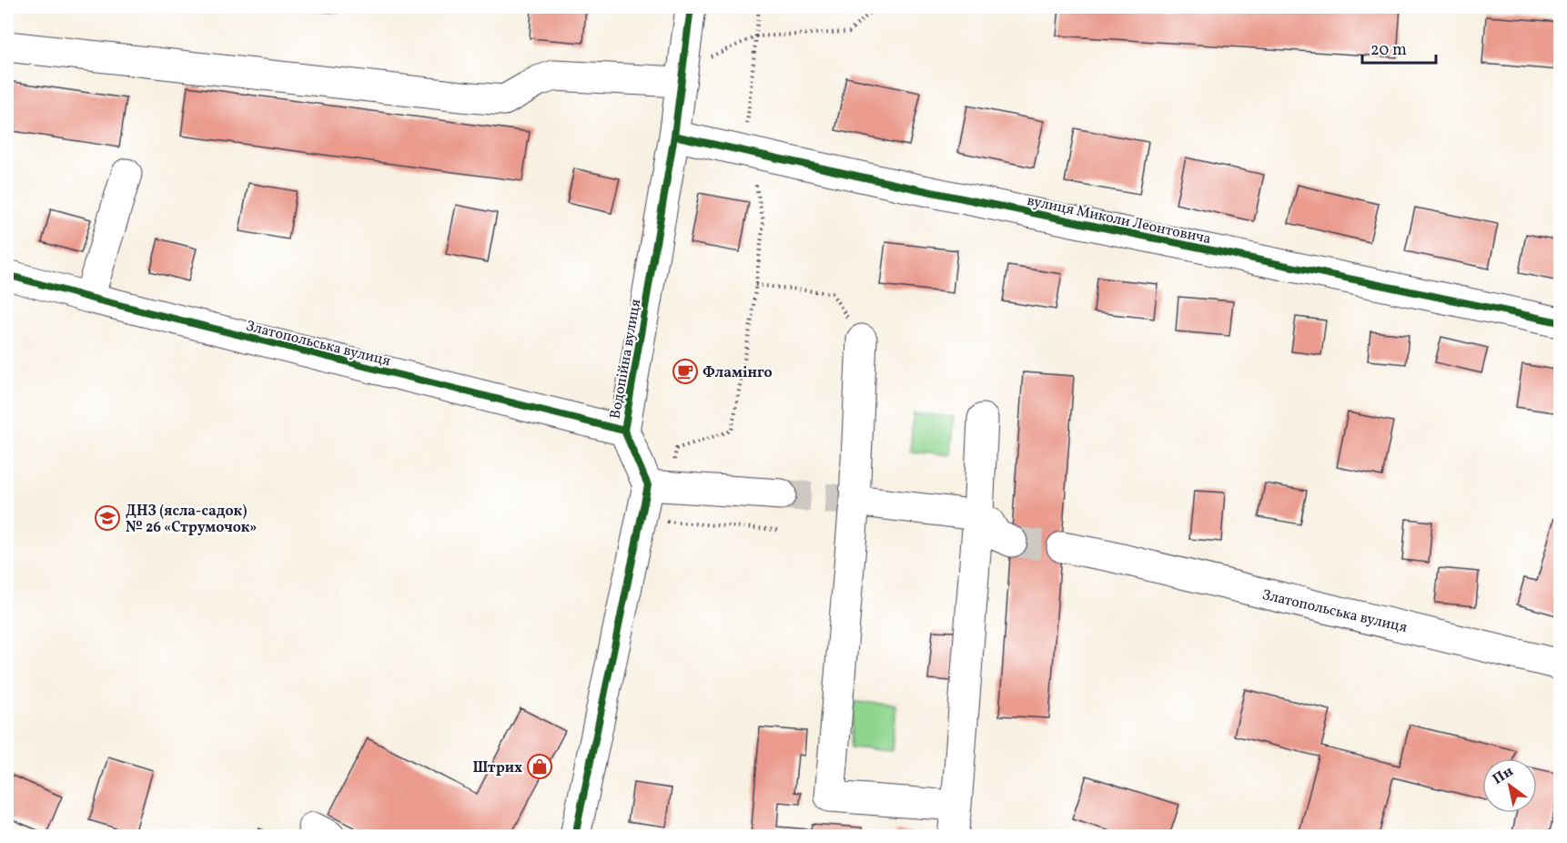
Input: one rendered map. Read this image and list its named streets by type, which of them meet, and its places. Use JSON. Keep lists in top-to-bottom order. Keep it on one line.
{"streets":{"street":["вулиця Миколи Леонтовича","Златопольська вулиця","Водопійна вулиця"]},"crossings":[["вулиця Миколи Леонтовича","Водопійна вулиця"],["Златопольська вулиця","Водопійна вулиця"]],"places":{"cafe":["Фламінго"],"school or university":["ДНЗ (ясла-садок) № 26 «Струмочок»"],"shop":["Штрих"]},"scale_bar":"20 m","north":"top left"}
